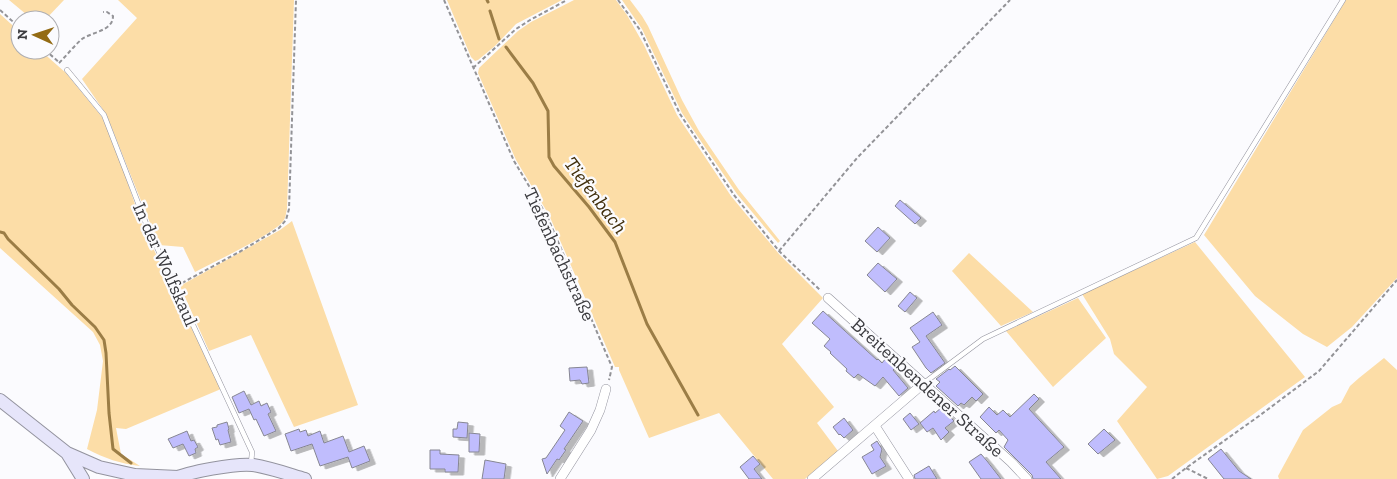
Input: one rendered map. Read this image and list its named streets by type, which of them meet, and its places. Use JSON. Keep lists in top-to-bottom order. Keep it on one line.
{"streets":{"street":["Breitenbendener Straße"],"lane":["In der Wolfskaul"],"path":["Tiefenbachstraße"]},"water":["Tiefenbach"],"north":"left"}
